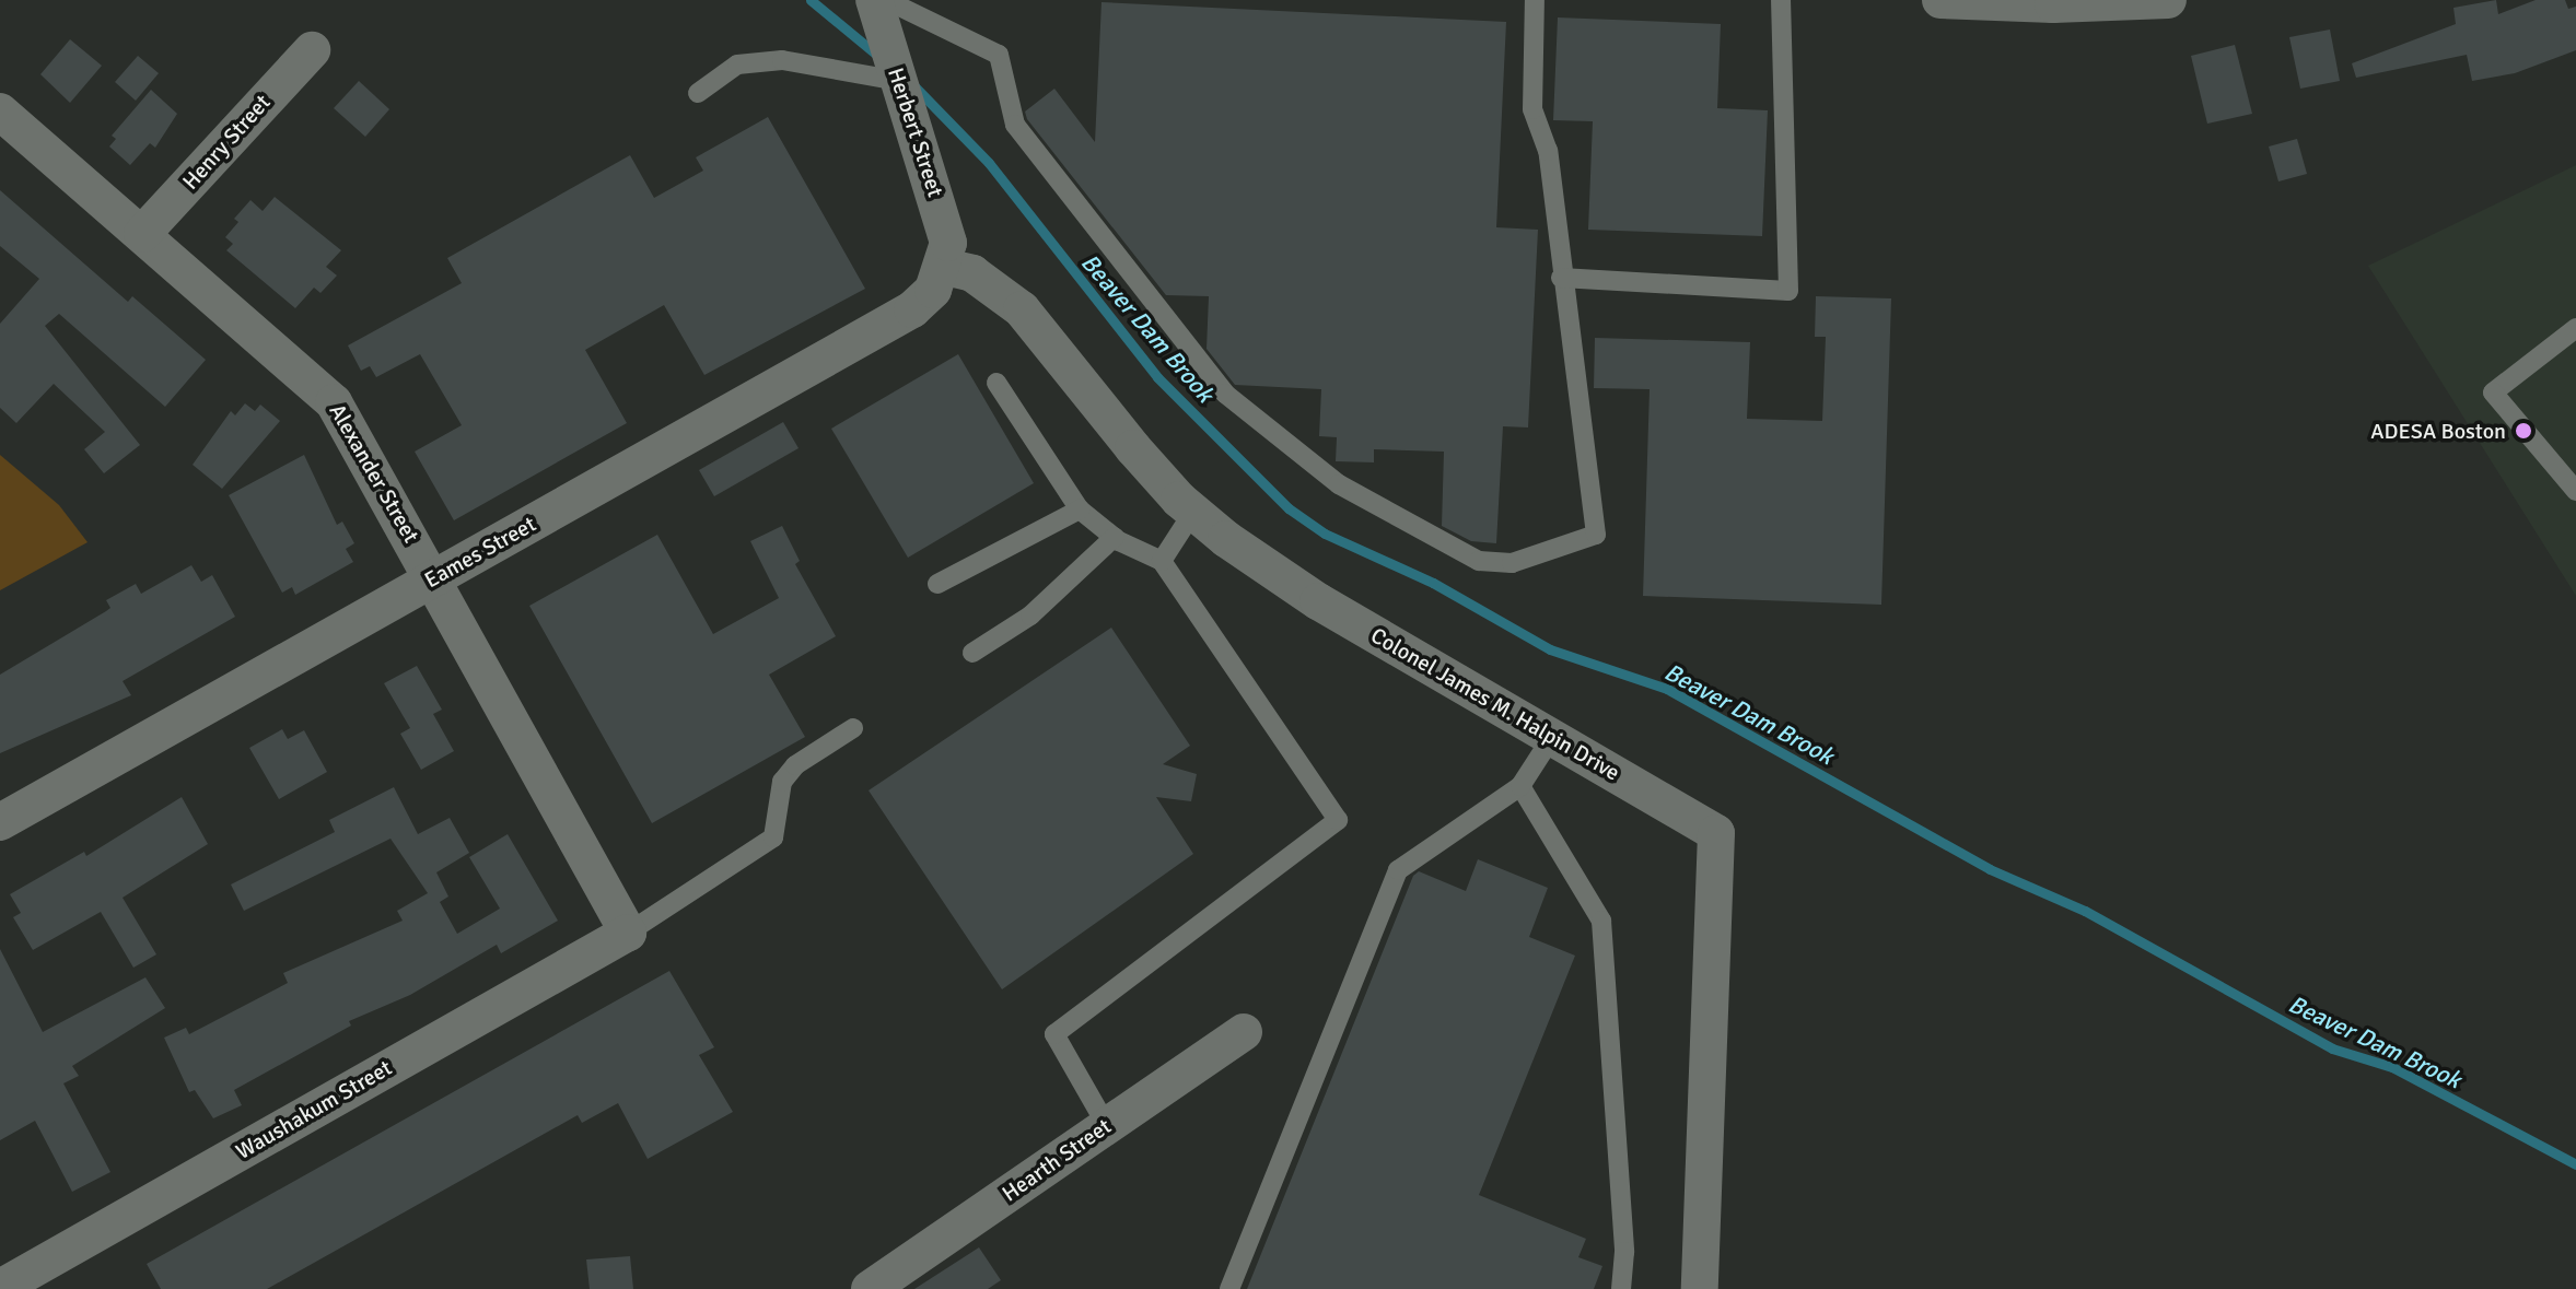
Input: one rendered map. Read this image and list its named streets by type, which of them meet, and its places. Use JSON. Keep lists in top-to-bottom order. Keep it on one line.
{"streets":{"street":["Herbert Street","Henry Street","Alexander Street","Eames Street","Colonel James M. Halpin Drive","Waushakum Street","Hearth Street"]},"crossings":[["Herbert Street","Eames Street"],["Herbert Street","Colonel James M. Halpin Drive"],["Henry Street","Alexander Street"],["Alexander Street","Eames Street"],["Alexander Street","Waushakum Street"],["Eames Street","Colonel James M. Halpin Drive"]],"water":["Beaver Dam Brook"],"places":["ADESA Boston"]}
